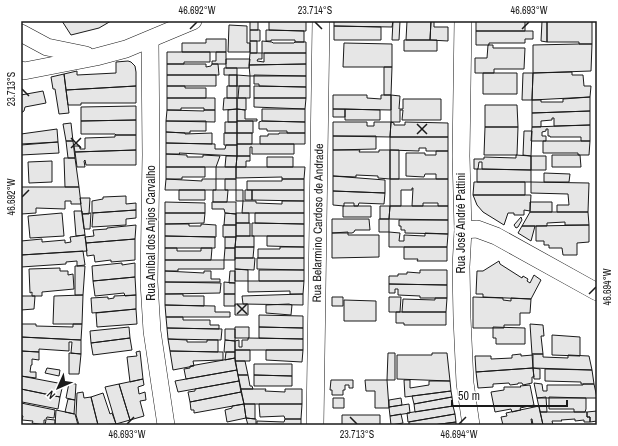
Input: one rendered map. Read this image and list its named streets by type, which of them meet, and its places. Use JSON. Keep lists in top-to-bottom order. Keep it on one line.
{"streets":{"street":["Rua Belarmino Cardoso de Andrade","Rua José André Pattini","Rua Aníbal dos Anjos Carvalho"]},"scale_bar":"50 m","north":"bottom left","coordinates":["46.692°W","23.714°S","46.693°W","23.713°S","46.694°W"]}
